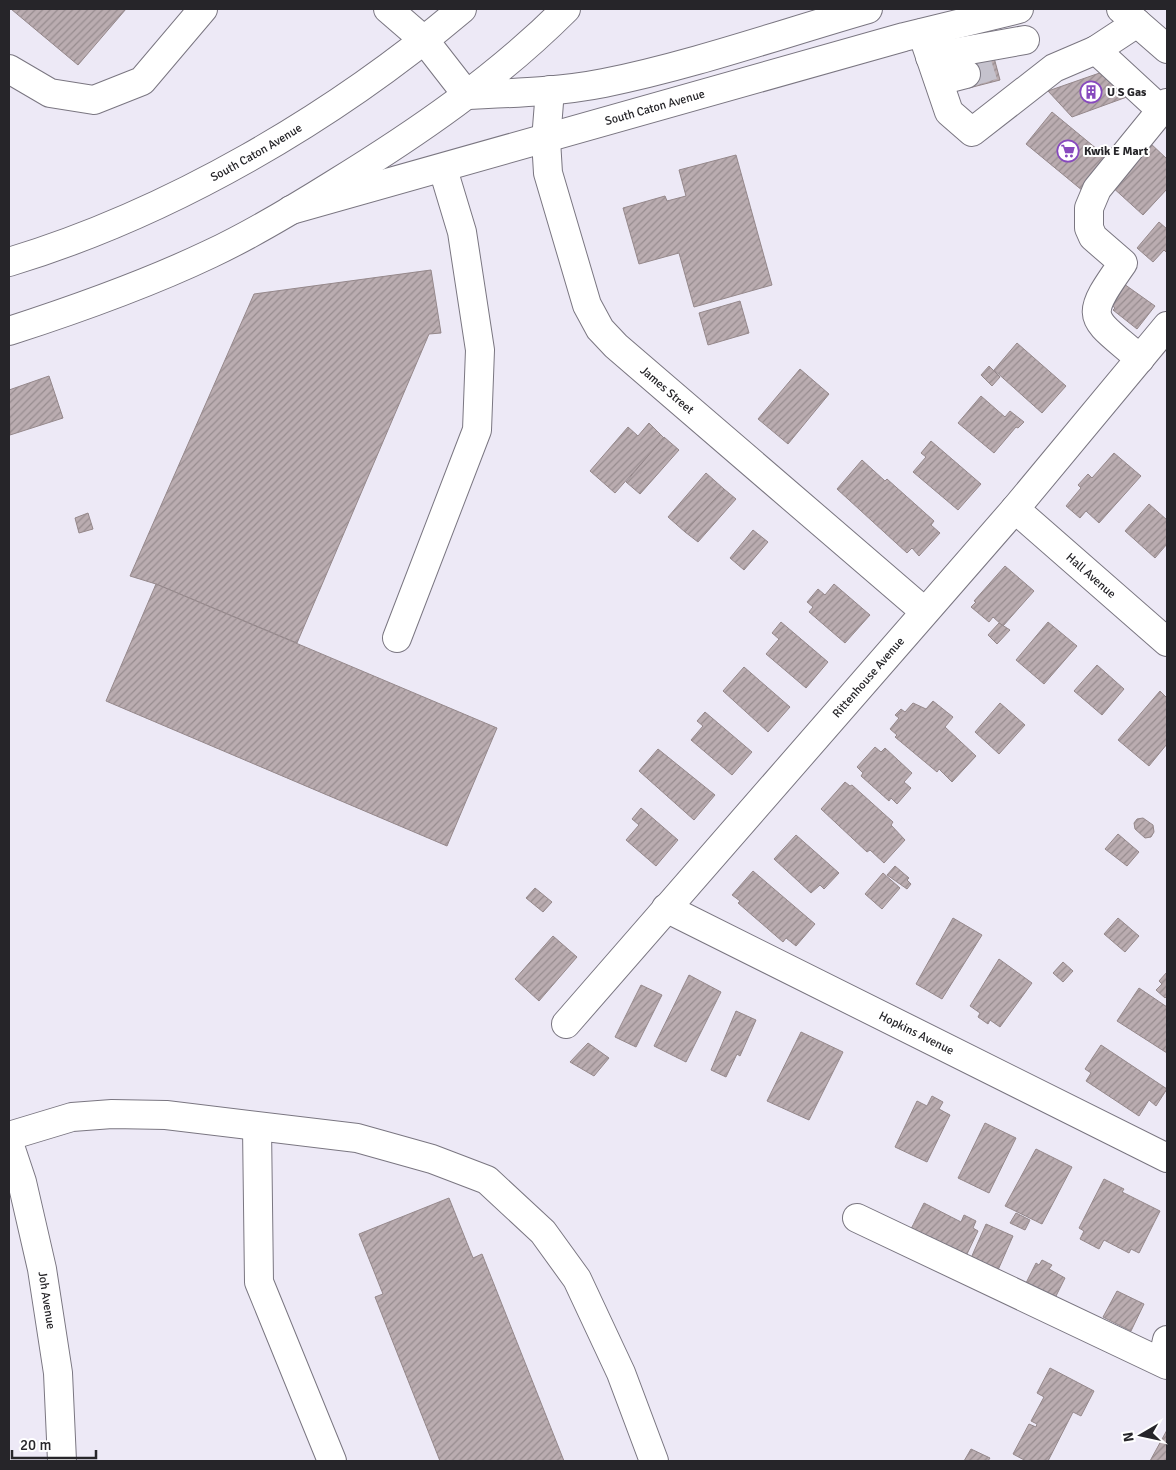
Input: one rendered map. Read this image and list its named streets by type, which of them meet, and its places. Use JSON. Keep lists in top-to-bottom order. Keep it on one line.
{"streets":{"street":["South Caton Avenue","James Street","Hall Avenue","Rittenhouse Avenue","Hopkins Avenue","Joh Avenue"]},"crossings":[["South Caton Avenue","James Street"],["James Street","Rittenhouse Avenue"],["Hall Avenue","Rittenhouse Avenue"],["Rittenhouse Avenue","Hopkins Avenue"]],"places":{"building":["U S Gas"],"supermarket":["Kwik E Mart"]},"scale_bar":"20 m","north":"left"}
